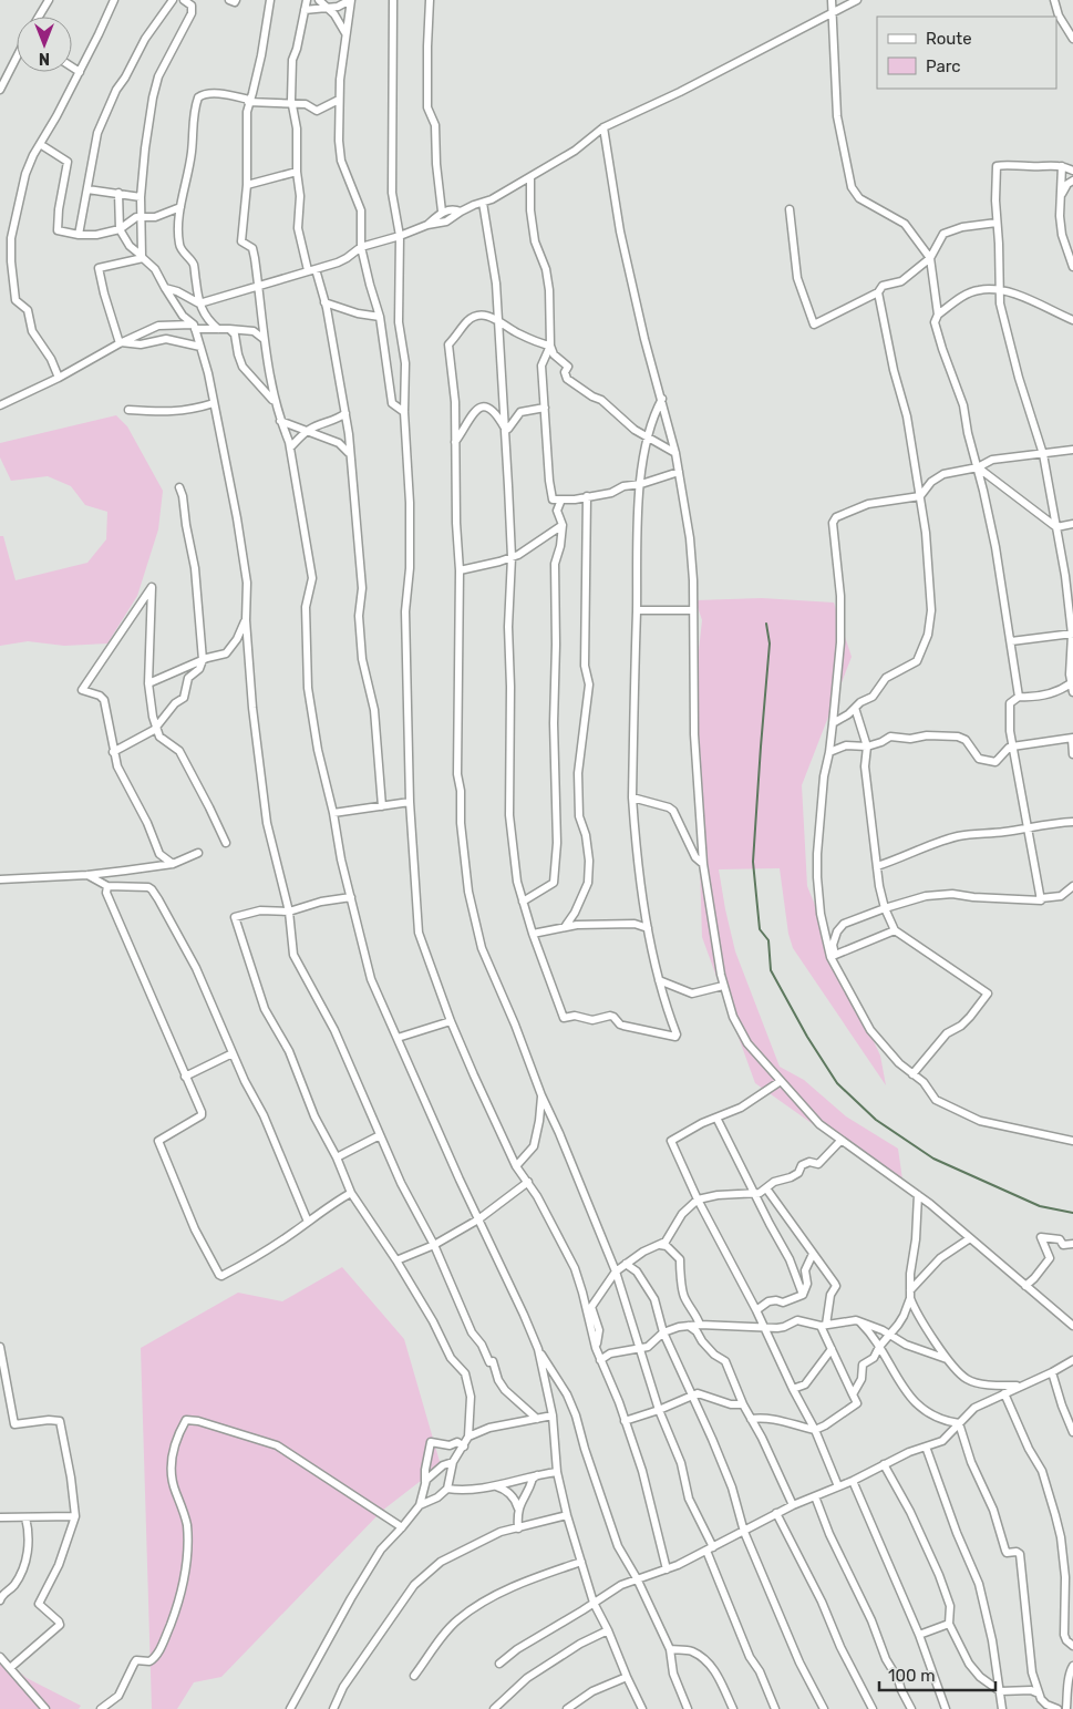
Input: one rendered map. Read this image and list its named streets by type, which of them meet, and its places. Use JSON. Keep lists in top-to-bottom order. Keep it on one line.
{"legend":["Route","Parc"],"scale_bar":"100 m","north":"bottom"}
